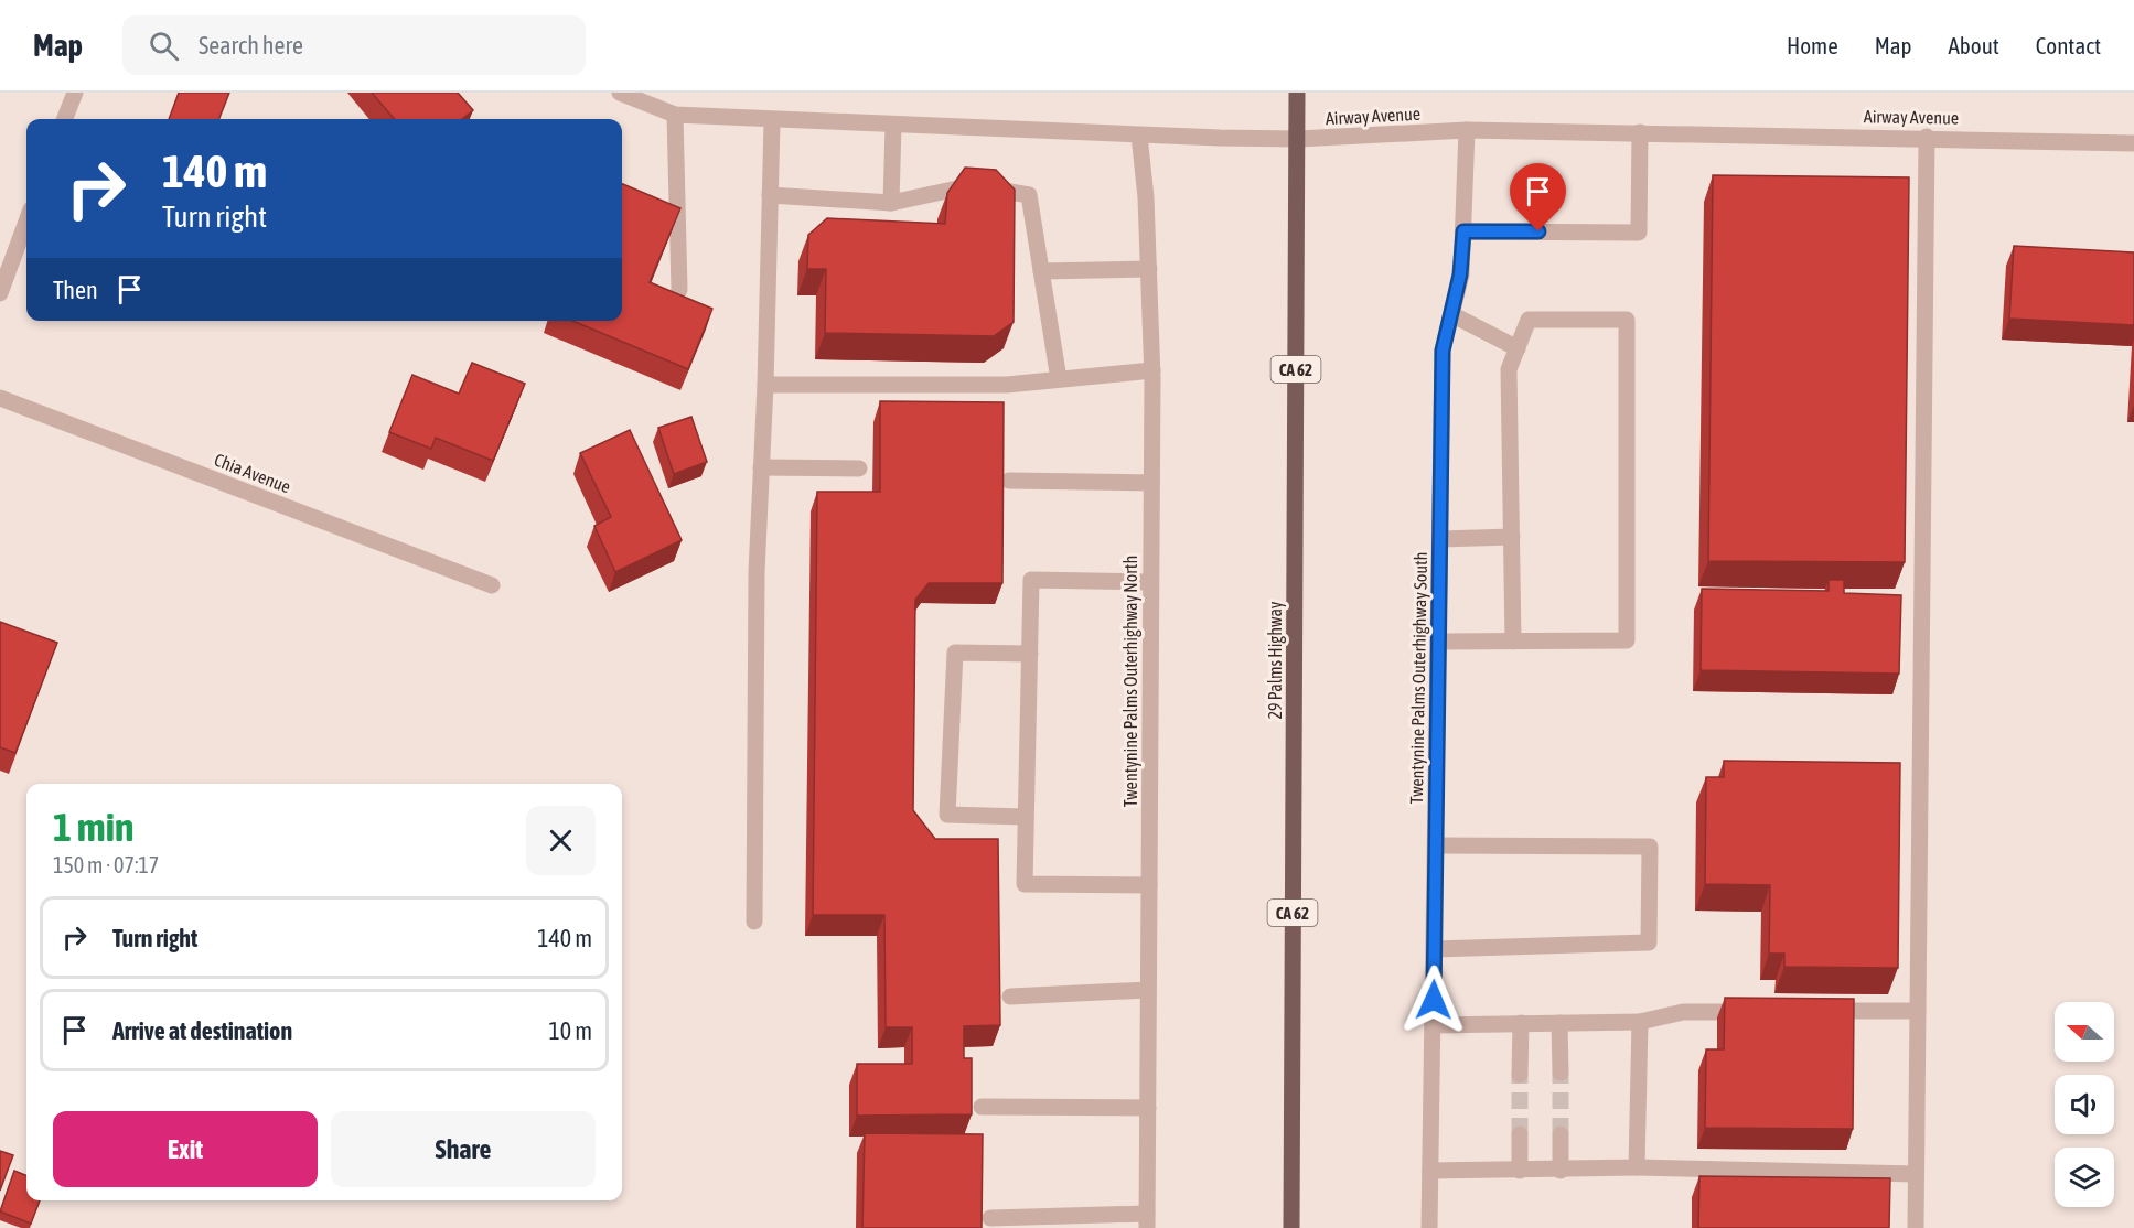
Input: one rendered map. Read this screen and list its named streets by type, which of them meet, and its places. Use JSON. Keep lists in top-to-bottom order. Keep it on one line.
{"streets":{"main road":["CA 62","29 Palms Highway"],"street":["Airway Avenue","Chia Avenue","Twentynine Palms Outerhighway South","Twentynine Palms Outerhighway North"]},"crossings":[["Airway Avenue","29 Palms Highway"],["Airway Avenue","Twentynine Palms Outerhighway South"],["Airway Avenue","Twentynine Palms Outerhighway North"]],"north":"left","page":{"header":"Map","search":"Search here","nav":["Home","Map","About","Contact"],"turn":["140 m","Turn right"],"then":"Then","heading":["1 min","150 m · 07:17"],"list":[{"name":"Turn right","value":"140 m"},{"name":"Arrive at destination","value":"10 m"}],"buttons":["Exit","Share"]}}
